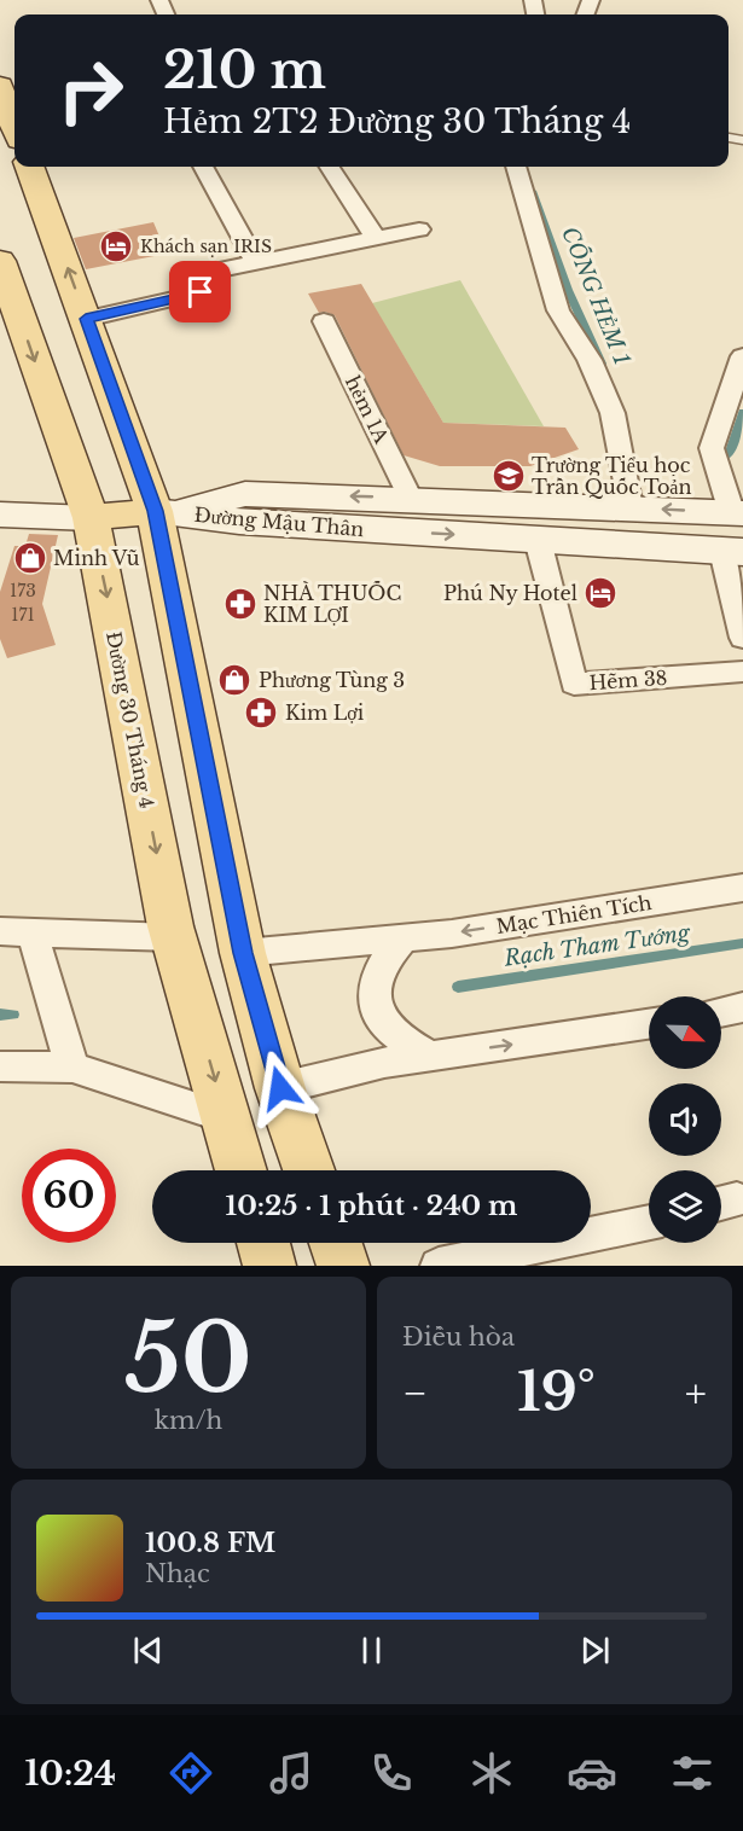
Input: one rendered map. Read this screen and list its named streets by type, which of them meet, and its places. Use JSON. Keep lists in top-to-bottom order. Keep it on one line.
{"streets":{"main road":["Đường Mậu Thân","Đường 30 Tháng 4"],"street":["hẻm 1A","Hẽm 38","Mạc Thiên Tích"]},"crossings":[["hẻm 1A","Đường Mậu Thân"],["Đường Mậu Thân","Hẽm 38"]],"water":["CỐNG HẺM 1","Rạch Tham Tướng"],"places":{"hotel":["Khách sạn IRIS","Phú Ny Hotel"],"school or university":["Trường Tiểu học Trần Quốc Toản"],"shop":["Minh Vũ","Phương Tùng 3"],"pharmacy":["NHÀ THUỐC KIM LỢI","Kim Lợi"]},"house_numbers":["173","171"],"north":"bottom right","page":{"turn":["210 m","Hẻm 2T2 Đường 30 Tháng 4"],"limit":"60","trip":"10:25 · 1 phút · 240 m","tile":[["50","km/h"],"Điều hòa"],"heat":["−","19°","+"],"song":["100.8 FM","Nhạc"],"tabs":"10:24"}}
